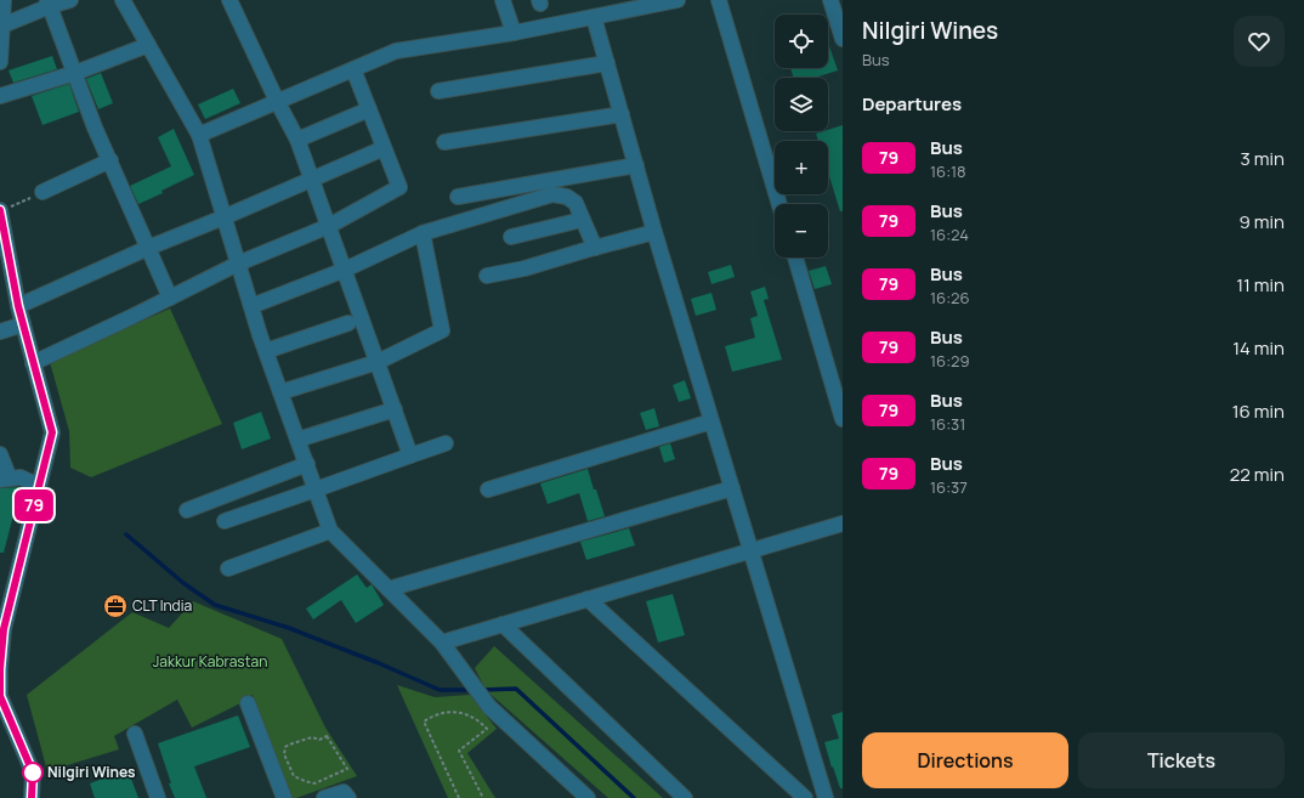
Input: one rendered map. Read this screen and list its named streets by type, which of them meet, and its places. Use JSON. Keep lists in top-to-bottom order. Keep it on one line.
{"parks":["Jakkur Kabrastan"],"places":{"office":["CLT India"],"other":["Nilgiri Wines"]},"lines":["bus line 79"],"page":{"on_map":"79","heading":[["Nilgiri Wines","Bus"],"Departures"],"map_buttons":["+","−"],"list":[{"mark":"79","name":"Bus","note":"16:18","value":"3 min"},{"mark":"79","name":"Bus","note":"16:24","value":"9 min"},{"mark":"79","name":"Bus","note":"16:26","value":"11 min"},{"mark":"79","name":"Bus","note":"16:29","value":"14 min"},{"mark":"79","name":"Bus","note":"16:31","value":"16 min"},{"mark":"79","name":"Bus","note":"16:37","value":"22 min"}],"buttons":["Directions","Tickets"]}}
